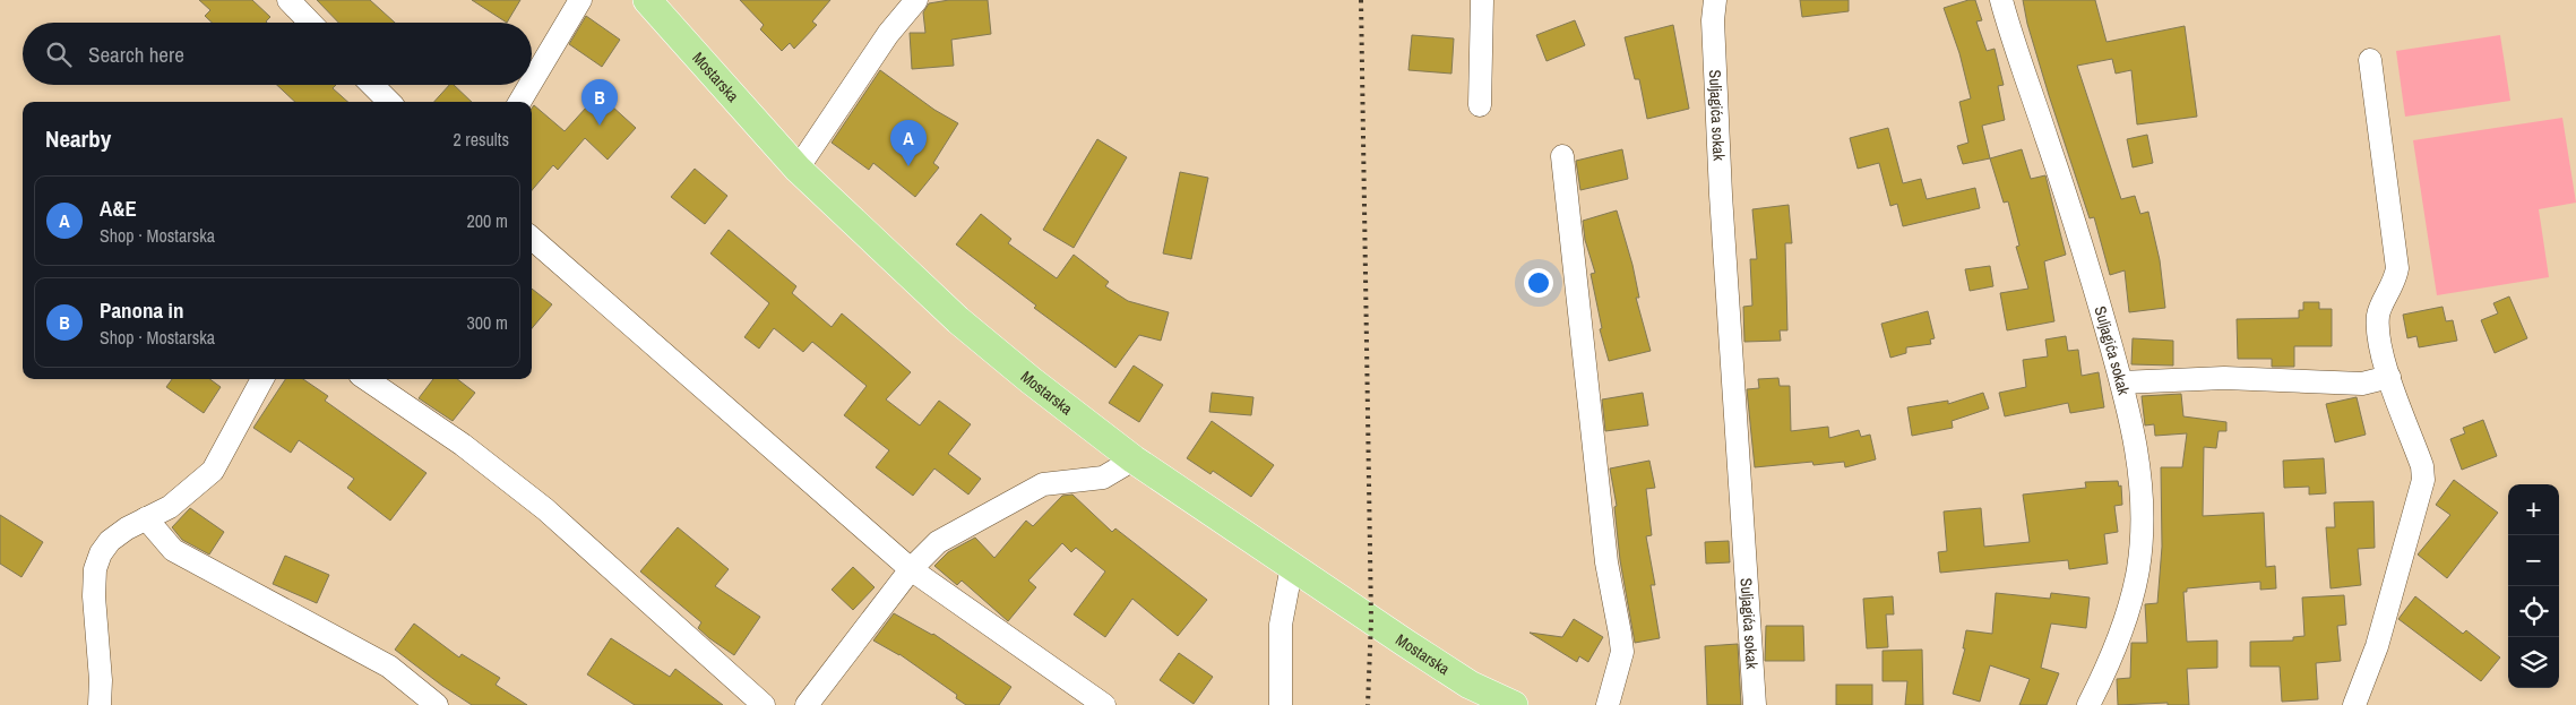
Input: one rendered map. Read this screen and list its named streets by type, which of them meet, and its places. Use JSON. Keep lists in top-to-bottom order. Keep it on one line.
{"streets":{"main road":["Mostarska"],"street":["Suljagića sokak"]},"page":{"search":"Search here","pins":["B","A"],"heading":["Nearby","2 results"],"list":[{"mark":"A","name":"A&E","note":"Shop · Mostarska","value":"200 m"},{"mark":"B","name":"Panona in","note":"Shop · Mostarska","value":"300 m"}],"map_buttons":["+","−"]}}
